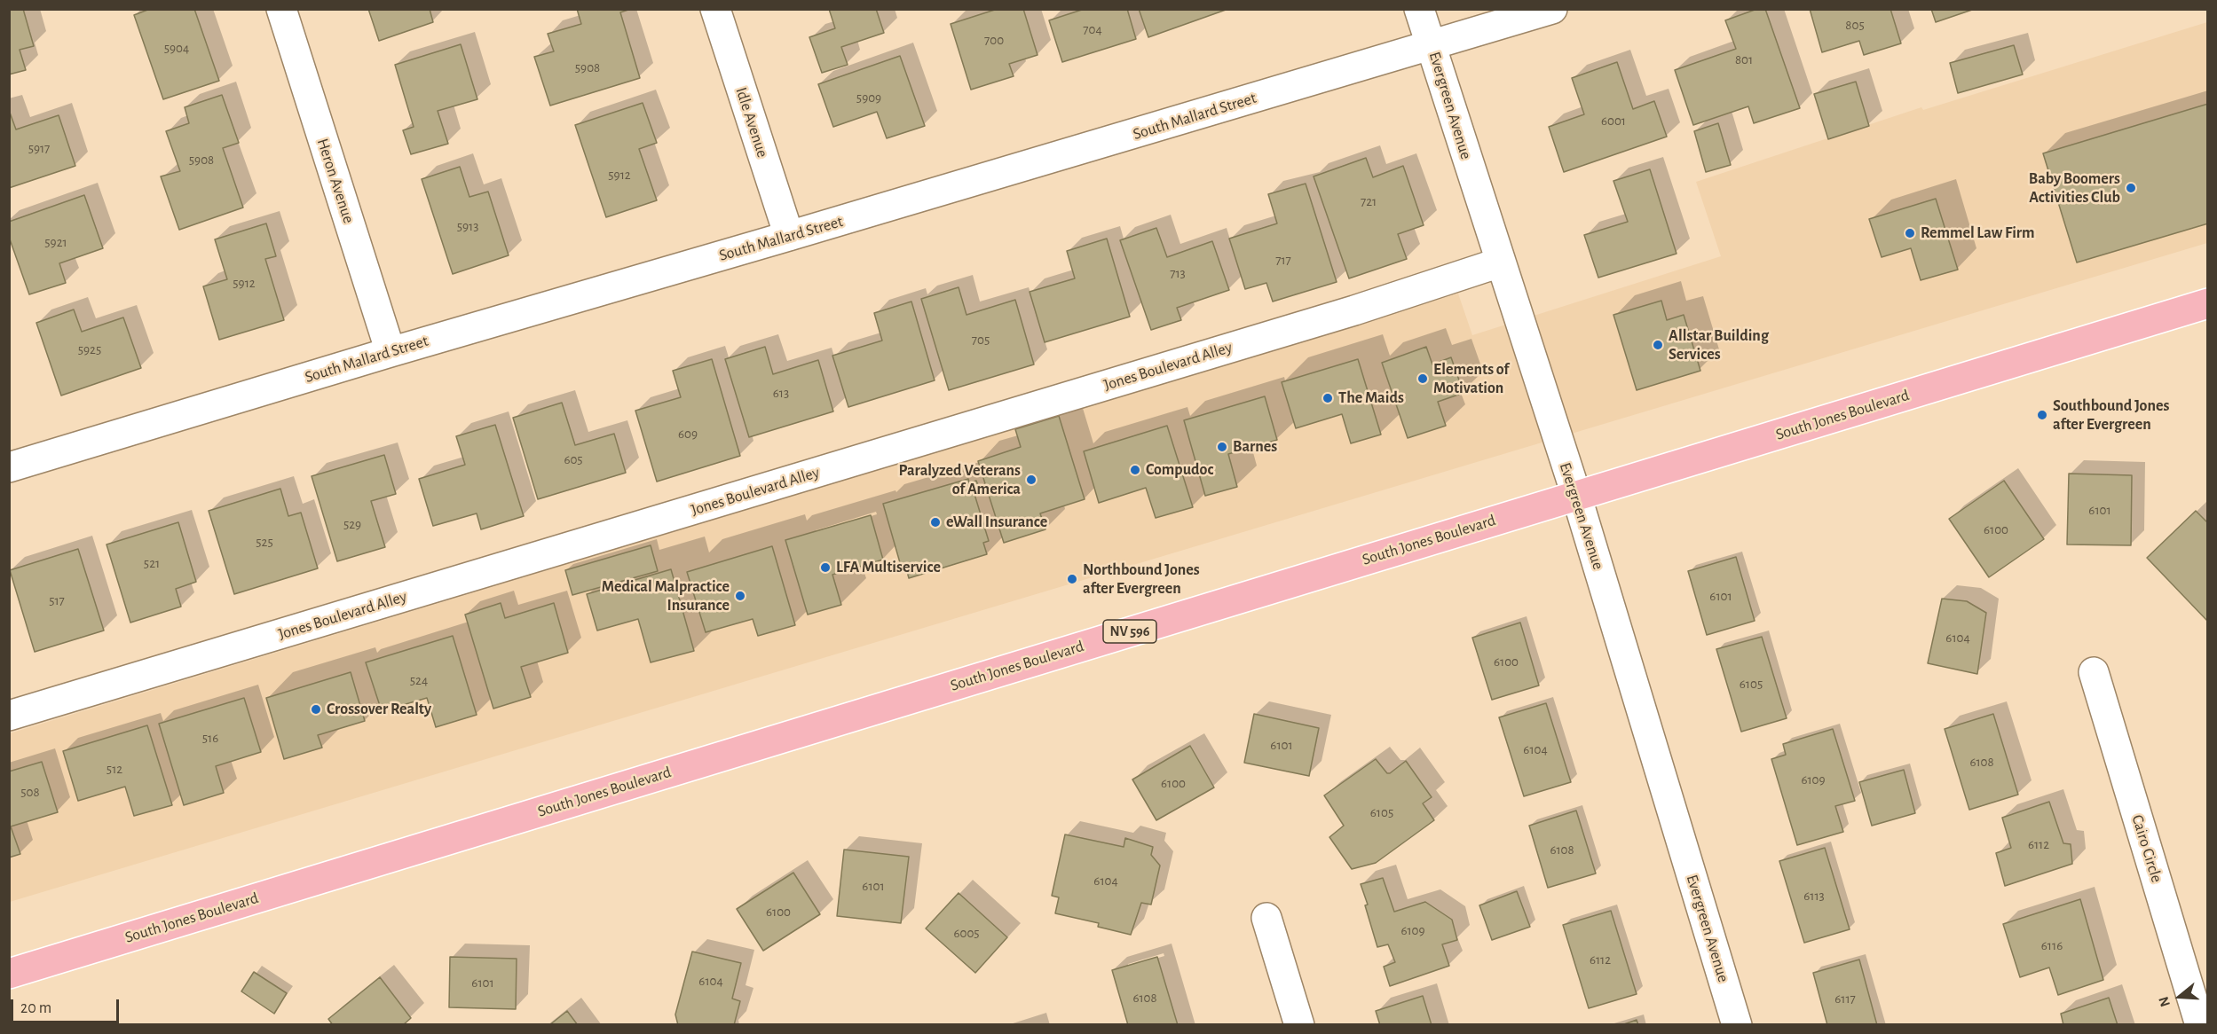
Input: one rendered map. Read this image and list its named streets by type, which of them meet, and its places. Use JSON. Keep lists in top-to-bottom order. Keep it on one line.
{"streets":{"main road":["South Jones Boulevard","NV 596"],"street":["Evergreen Avenue","South Mallard Street","Idle Avenue","Heron Avenue","Jones Boulevard Alley","Cairo Circle"]},"crossings":[["Evergreen Avenue","South Mallard Street"],["Evergreen Avenue","Jones Boulevard Alley"],["Evergreen Avenue","South Jones Boulevard"],["South Mallard Street","Idle Avenue"],["South Mallard Street","Heron Avenue"]],"places":["Baby Boomers Activities Club","Remmel Law Firm","Allstar Building Services","Elements of Motivation","The Maids","Southbound Jones after Evergreen","Barnes","Compudoc","Paralyzed Veterans of America","eWall Insurance","LFA Multiservice","Northbound Jones after Evergreen","Medical Malpractice Insurance","Crossover Realty"],"house_numbers":["805","704","700","5904","801","5908","5909","6001","5917","5908","5912","721","5913","5921","717","713","5912","705","5925","613","609","605","6101","529","6100","525","521","6101","517","6104","6100","524","6105","516","6101","6104","6108","512","6109","6100","508","6105","6112","6108","6104","6101","6113","6100","6109","6005","6116","6112","6104","6101","6108","6117"],"scale_bar":"20 m","north":"left"}
